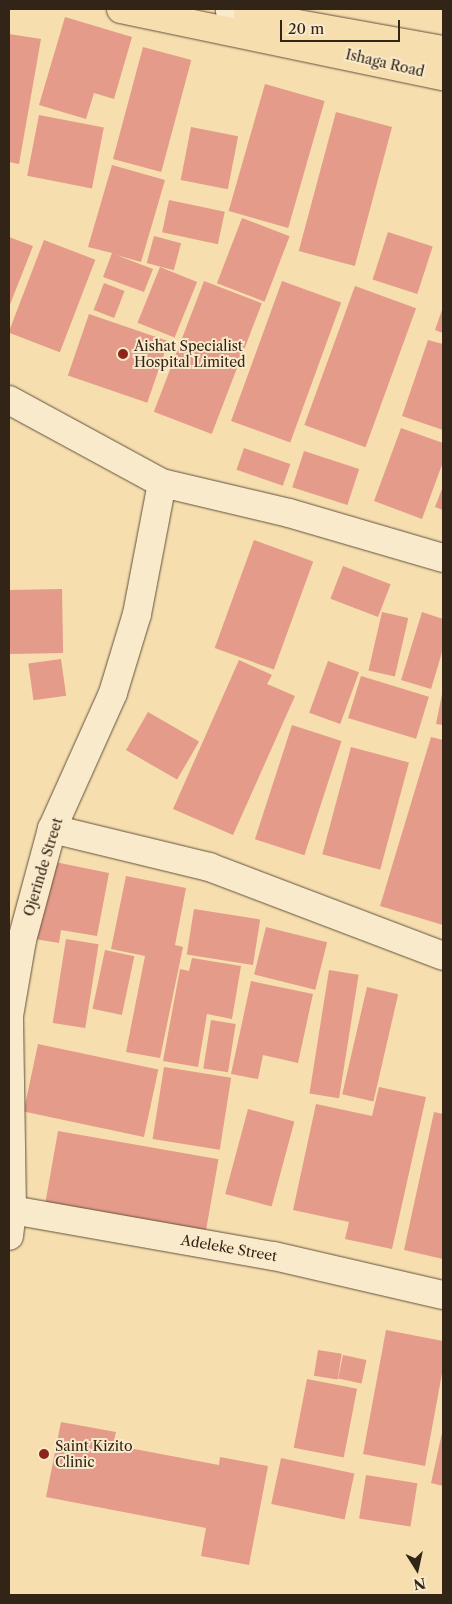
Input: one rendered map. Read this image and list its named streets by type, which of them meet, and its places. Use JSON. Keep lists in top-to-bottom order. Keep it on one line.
{"streets":{"main road":["Ishaga Road"],"street":["Ojerinde Street","Adeleke Street"]},"crossings":[["Ojerinde Street","Adeleke Street"]],"places":["Aishat Specialist Hospital Limited","Saint Kizito Clinic"],"scale_bar":"20 m","north":"bottom"}
